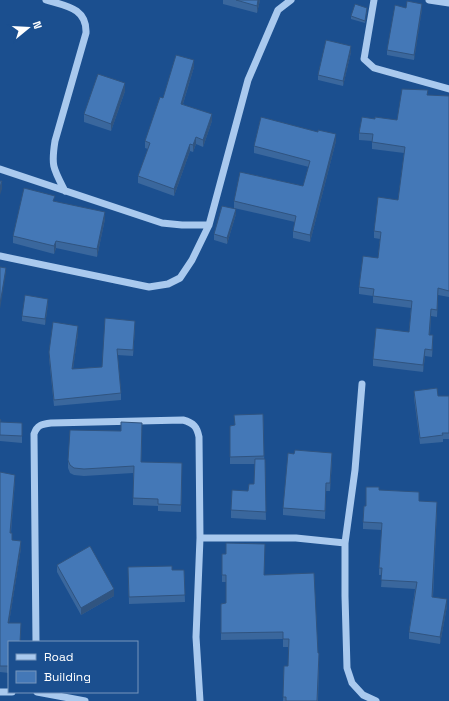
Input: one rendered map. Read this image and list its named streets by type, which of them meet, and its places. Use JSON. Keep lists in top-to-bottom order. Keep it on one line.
{"legend":["Road","Building"],"north":"right"}
